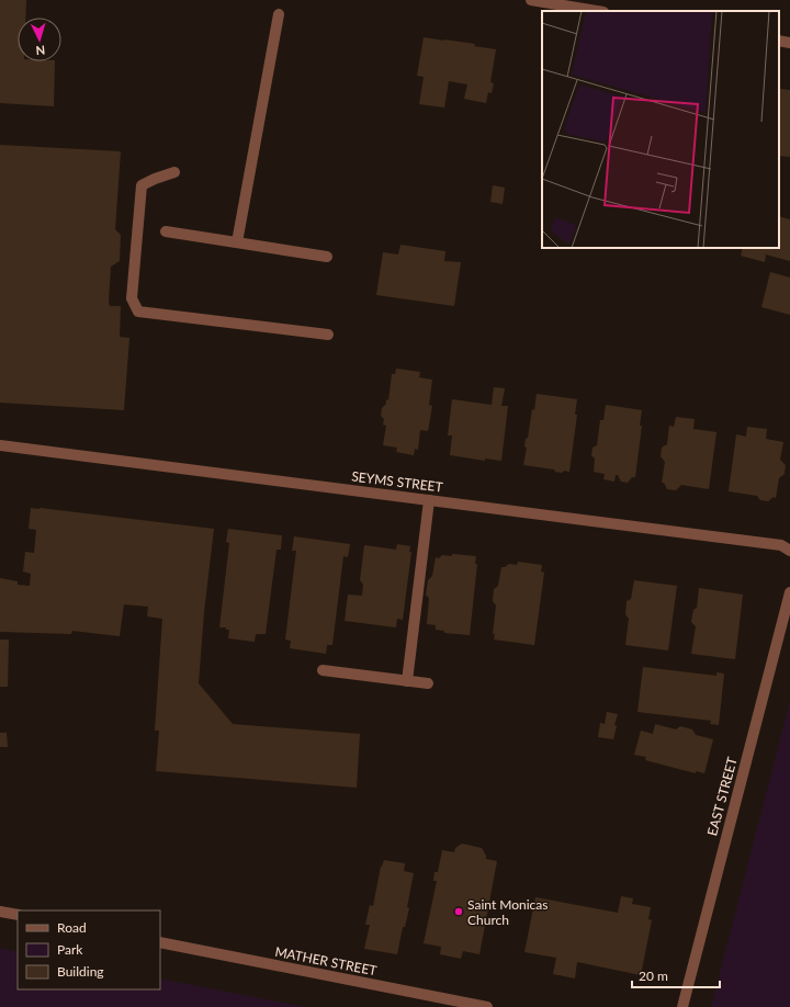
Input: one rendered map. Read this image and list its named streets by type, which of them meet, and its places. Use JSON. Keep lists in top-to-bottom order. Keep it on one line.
{"streets":{"street":["SEYMS STREET","EAST STREET","MATHER STREET"]},"places":["Saint Monicas Church"],"legend":["Road","Park","Building"],"scale_bar":"20 m","north":"bottom"}
